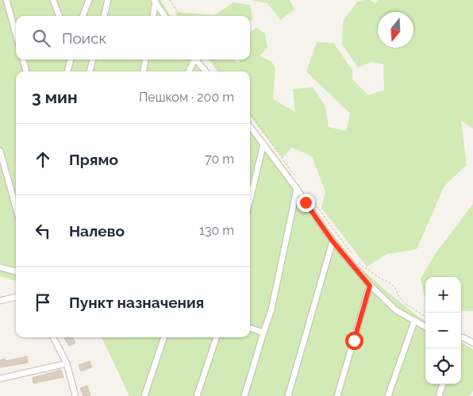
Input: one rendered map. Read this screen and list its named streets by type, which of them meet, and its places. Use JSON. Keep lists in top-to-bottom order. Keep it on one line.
{"north":"bottom","page":{"search":"Поиск","heading":["3 мин","Пешком · 200 m"],"list":[["Прямо","70 m"],["Налево","130 m"],"Пункт назначения"],"map_buttons":["+","−"]}}
